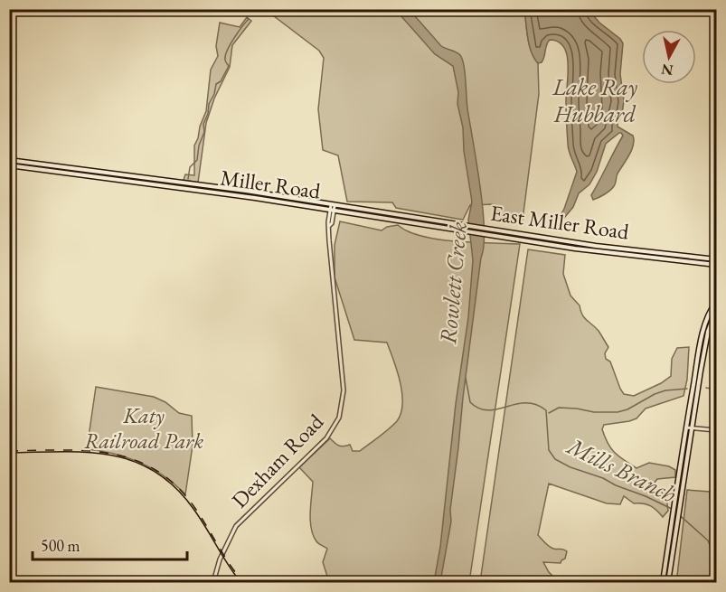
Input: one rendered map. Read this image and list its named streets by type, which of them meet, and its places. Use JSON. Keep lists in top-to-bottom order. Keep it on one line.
{"streets":{"main road":["Miller Road","East Miller Road"],"street":["Dexham Road"]},"crossings":[["Miller Road","East Miller Road"],["Miller Road","Dexham Road"],["East Miller Road","Dexham Road"]],"water":["Lake Ray Hubbard","Rowlett Creek","Mills Branch"],"parks":["Katy Railroad Park"],"scale_bar":"500 m","north":"bottom"}
